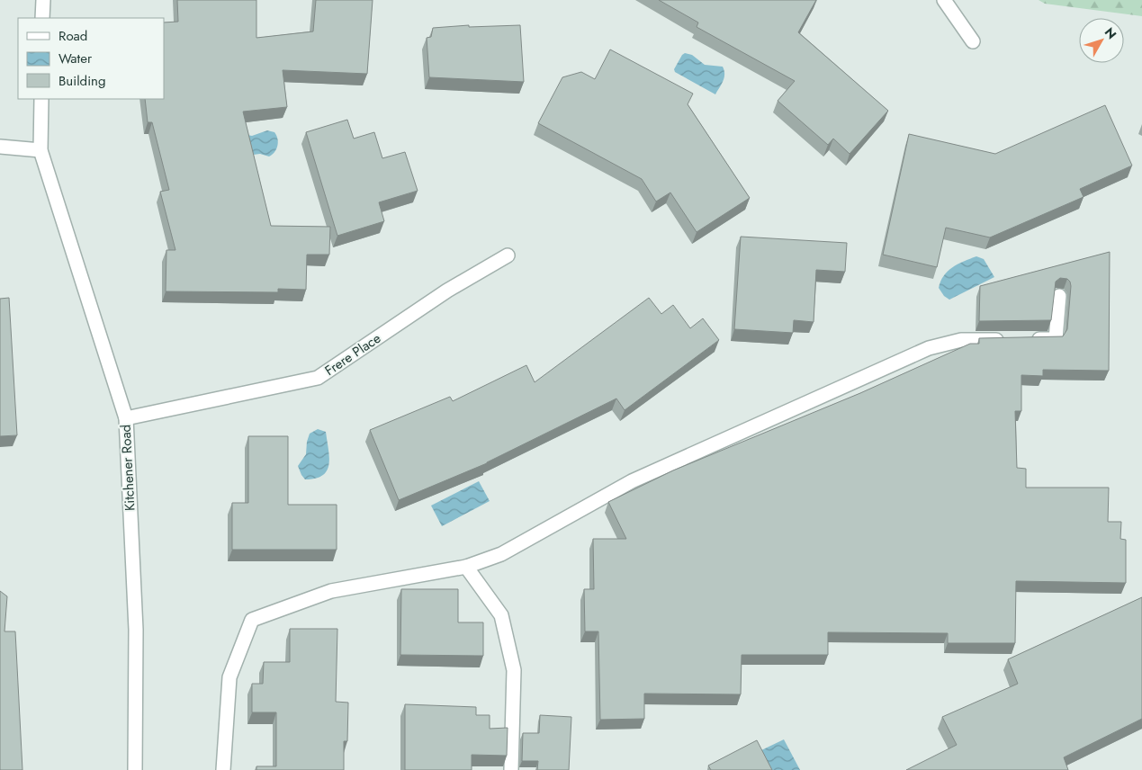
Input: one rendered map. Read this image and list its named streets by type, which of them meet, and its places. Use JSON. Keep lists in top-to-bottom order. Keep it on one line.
{"streets":{"street":["Frere Place","Kitchener Road"]},"crossings":[["Frere Place","Kitchener Road"]],"legend":["Road","Water","Building"],"north":"top right"}
